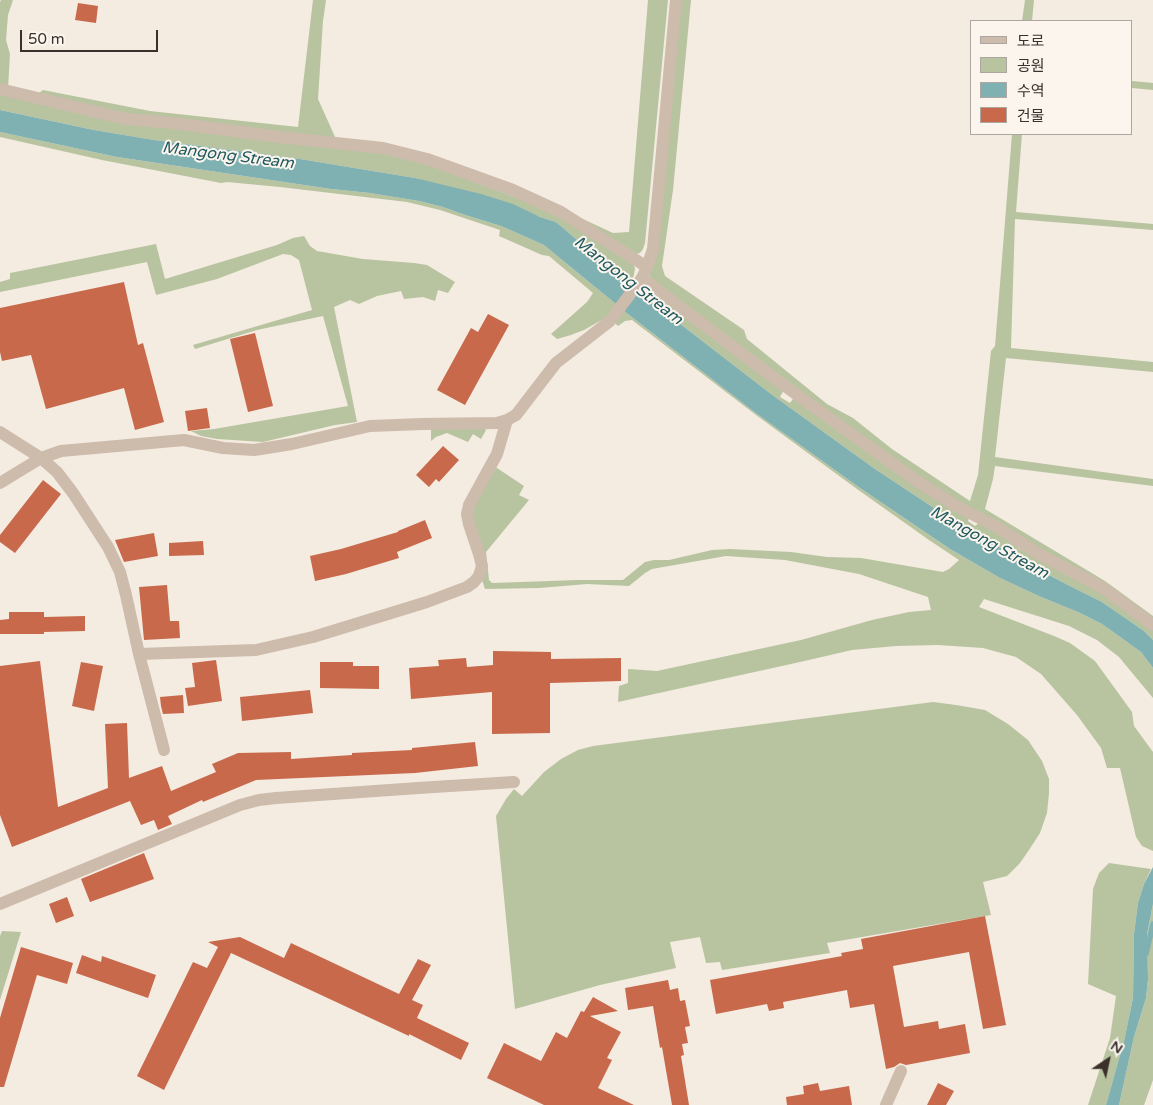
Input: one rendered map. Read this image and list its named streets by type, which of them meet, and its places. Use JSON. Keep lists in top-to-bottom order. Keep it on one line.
{"water":["Mangong Stream"],"legend":["도로","공원","수역","건물"],"scale_bar":"50 m","north":"top right"}
